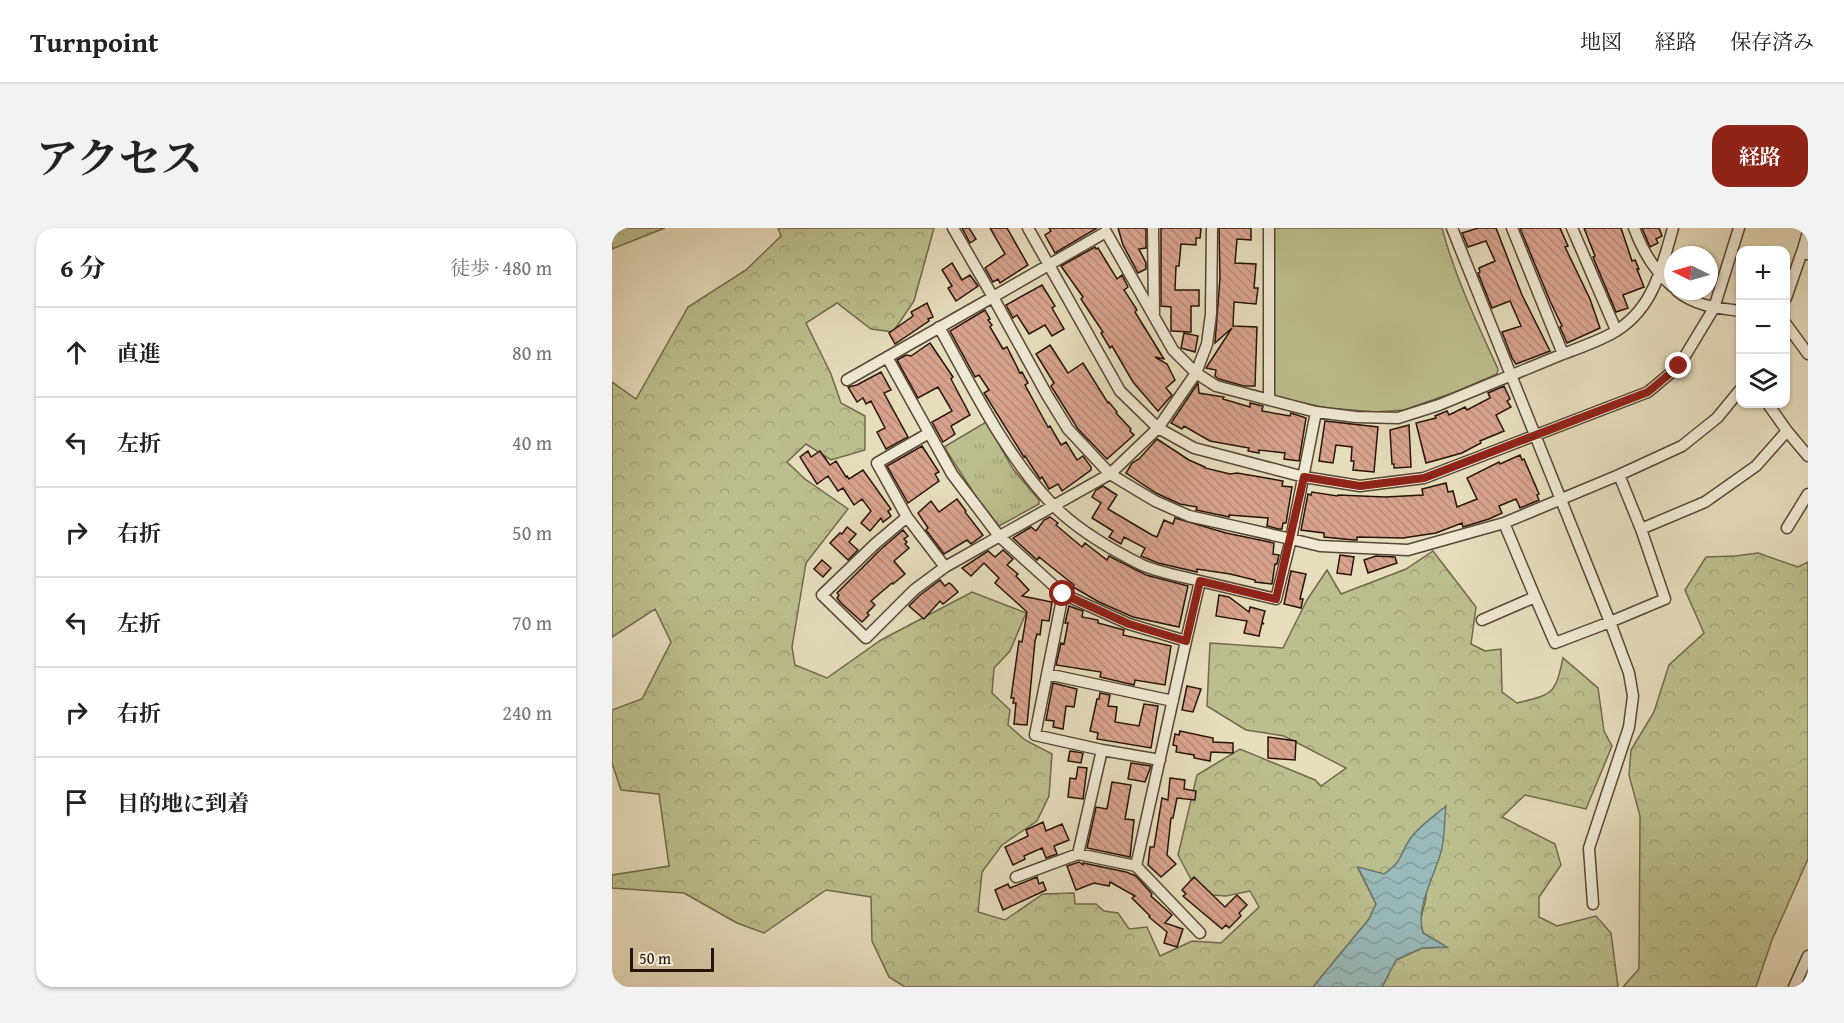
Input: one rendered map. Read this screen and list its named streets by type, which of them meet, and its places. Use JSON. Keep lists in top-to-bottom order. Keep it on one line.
{"scale_bar":"50 m","north":"left","page":{"header":"Turnpoint","nav":["地図","経路","保存済み"],"title":"アクセス","buttons":"経路","heading":["6 分","徒歩 · 480 m"],"map_buttons":["+","−"],"list":[["直進","80 m"],["左折","40 m"],["右折","50 m"],["左折","70 m"],["右折","240 m"],"目的地に到着"],"scale":"50 m"}}
